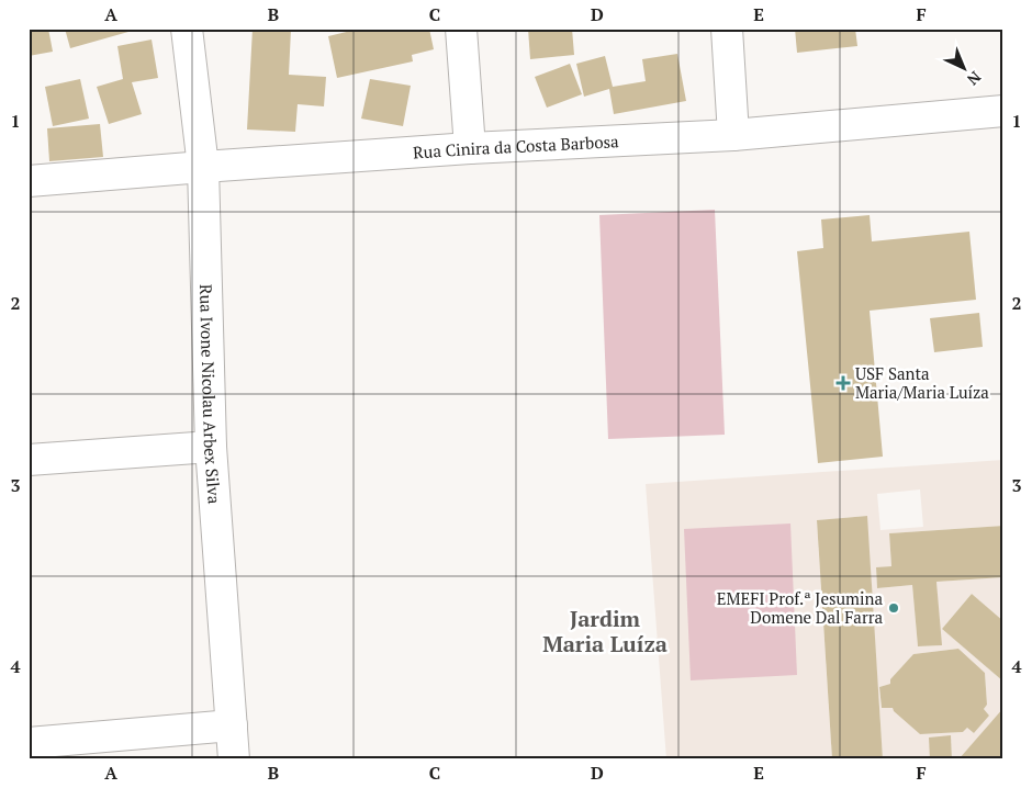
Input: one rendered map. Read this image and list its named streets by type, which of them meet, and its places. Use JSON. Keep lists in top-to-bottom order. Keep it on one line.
{"streets":{"street":["Rua Cinira da Costa Barbosa","Rua Ivone Nicolau Arbex Silva"]},"crossings":[["Rua Cinira da Costa Barbosa","Rua Ivone Nicolau Arbex Silva"]],"districts":["Jardim Maria Luíza"],"places":{"health":["USF Santa Maria/Maria Luíza"],"other":["EMEFI Prof.ª Jesumina Domene Dal Farra"]},"north":"bottom right","grid":{"columns":["A","B","C","D","E","F"],"rows":["1","2","3","4"]}}
